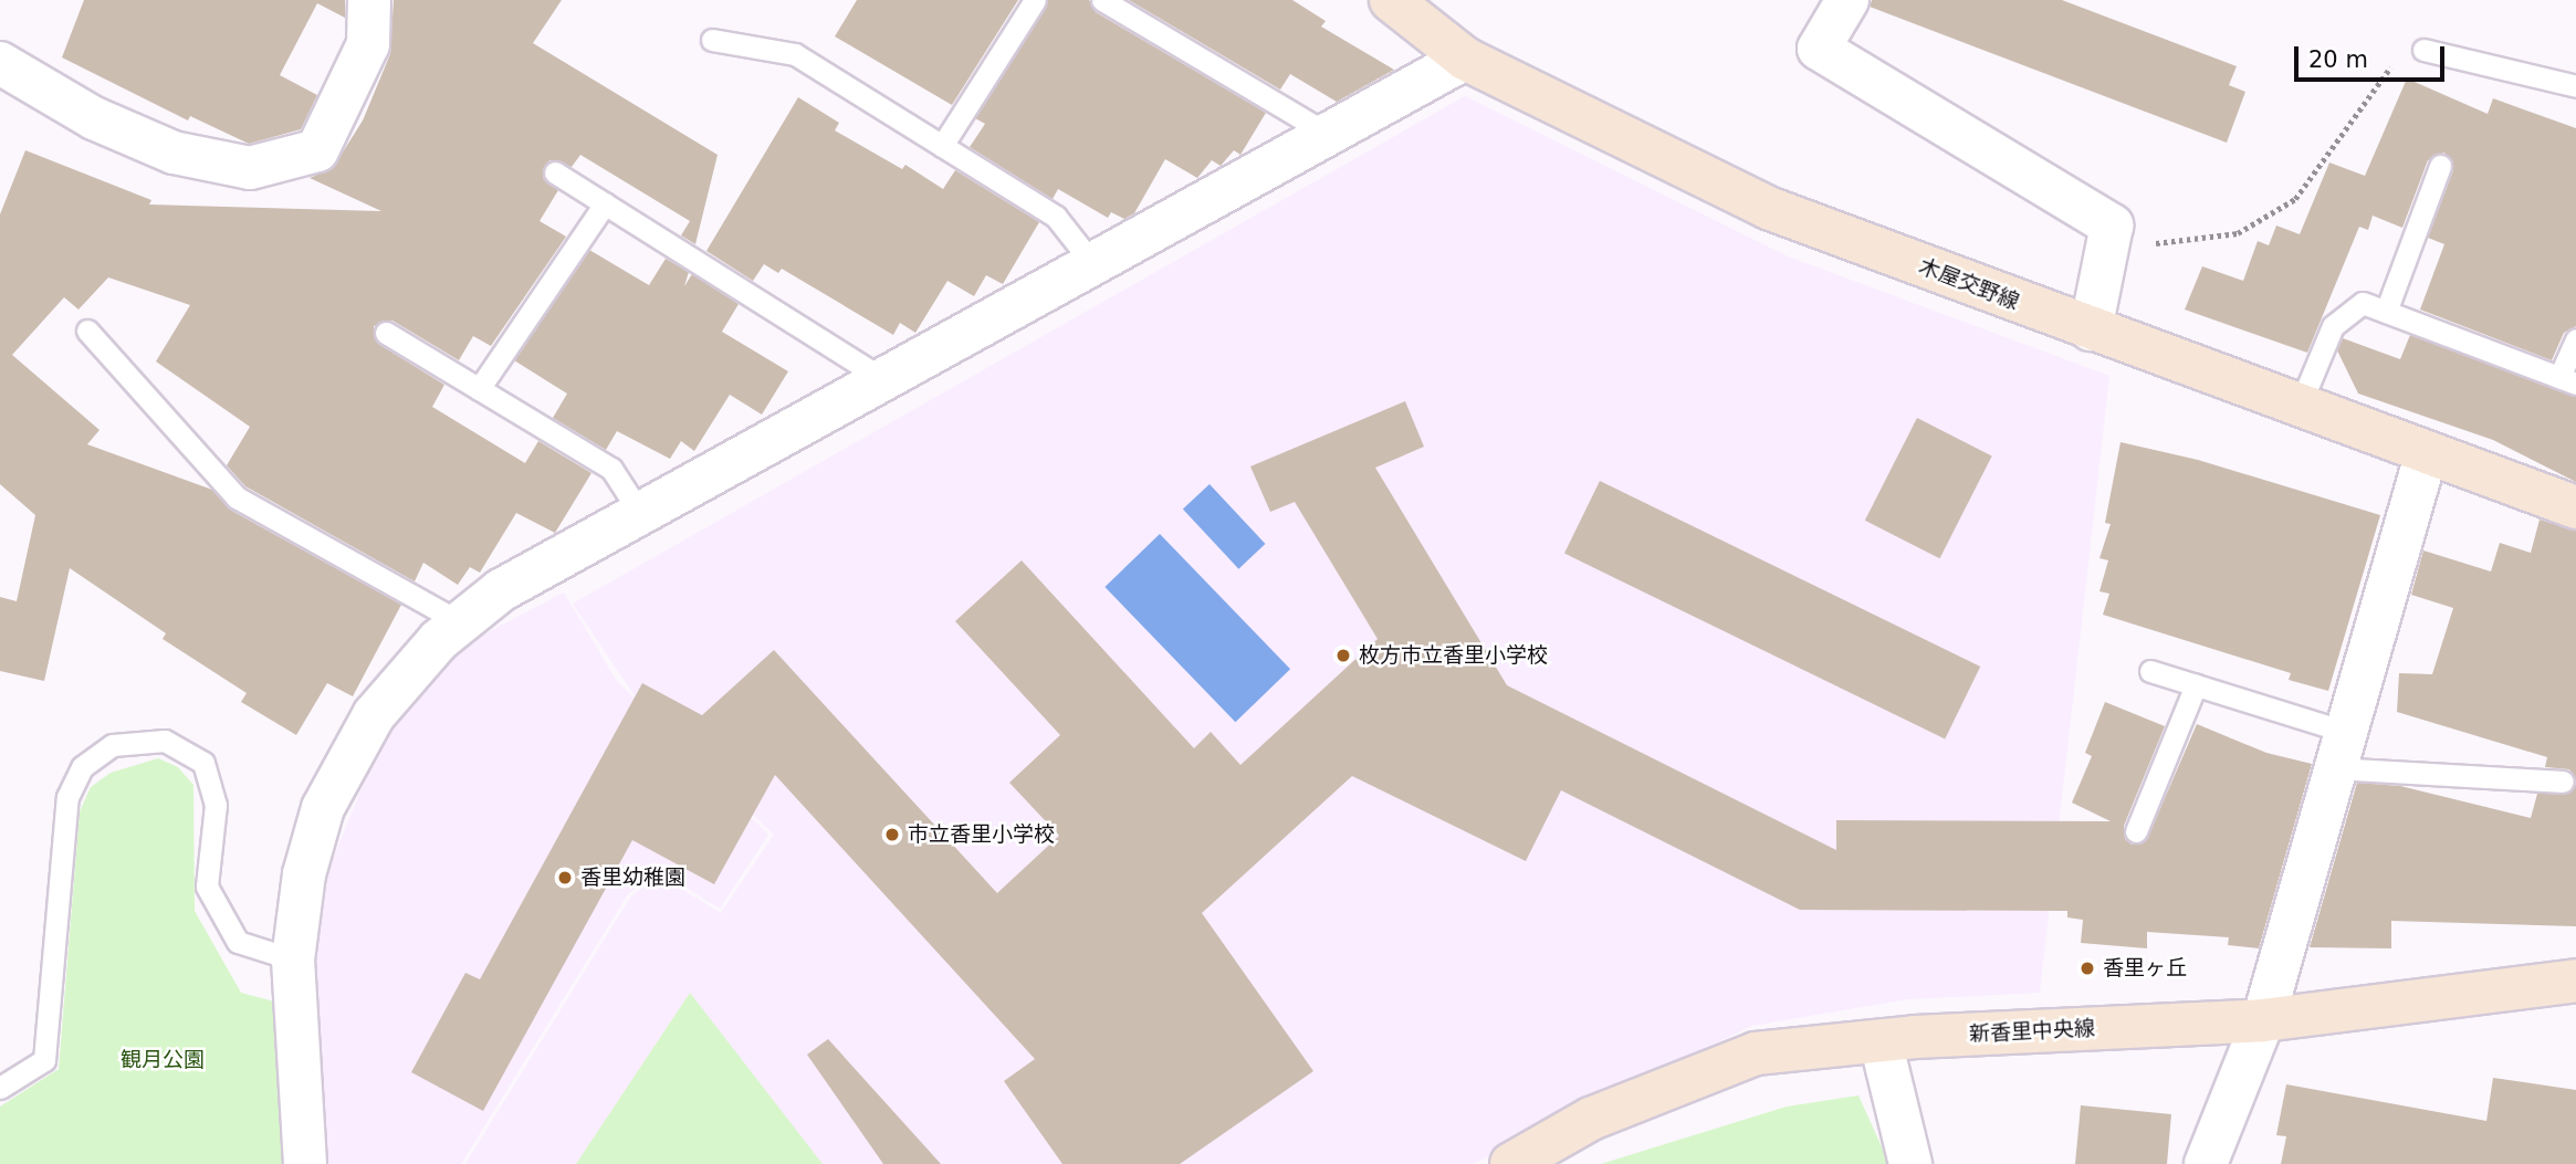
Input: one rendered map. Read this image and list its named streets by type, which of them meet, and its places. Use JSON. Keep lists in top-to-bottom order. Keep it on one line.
{"streets":{"main road":["木屋交野線","新香里中央線"]},"parks":["観月公園"],"places":["枚方市立香里小学校","市立香里小学校","香里幼稚園","香里ヶ丘"],"scale_bar":"20 m"}
